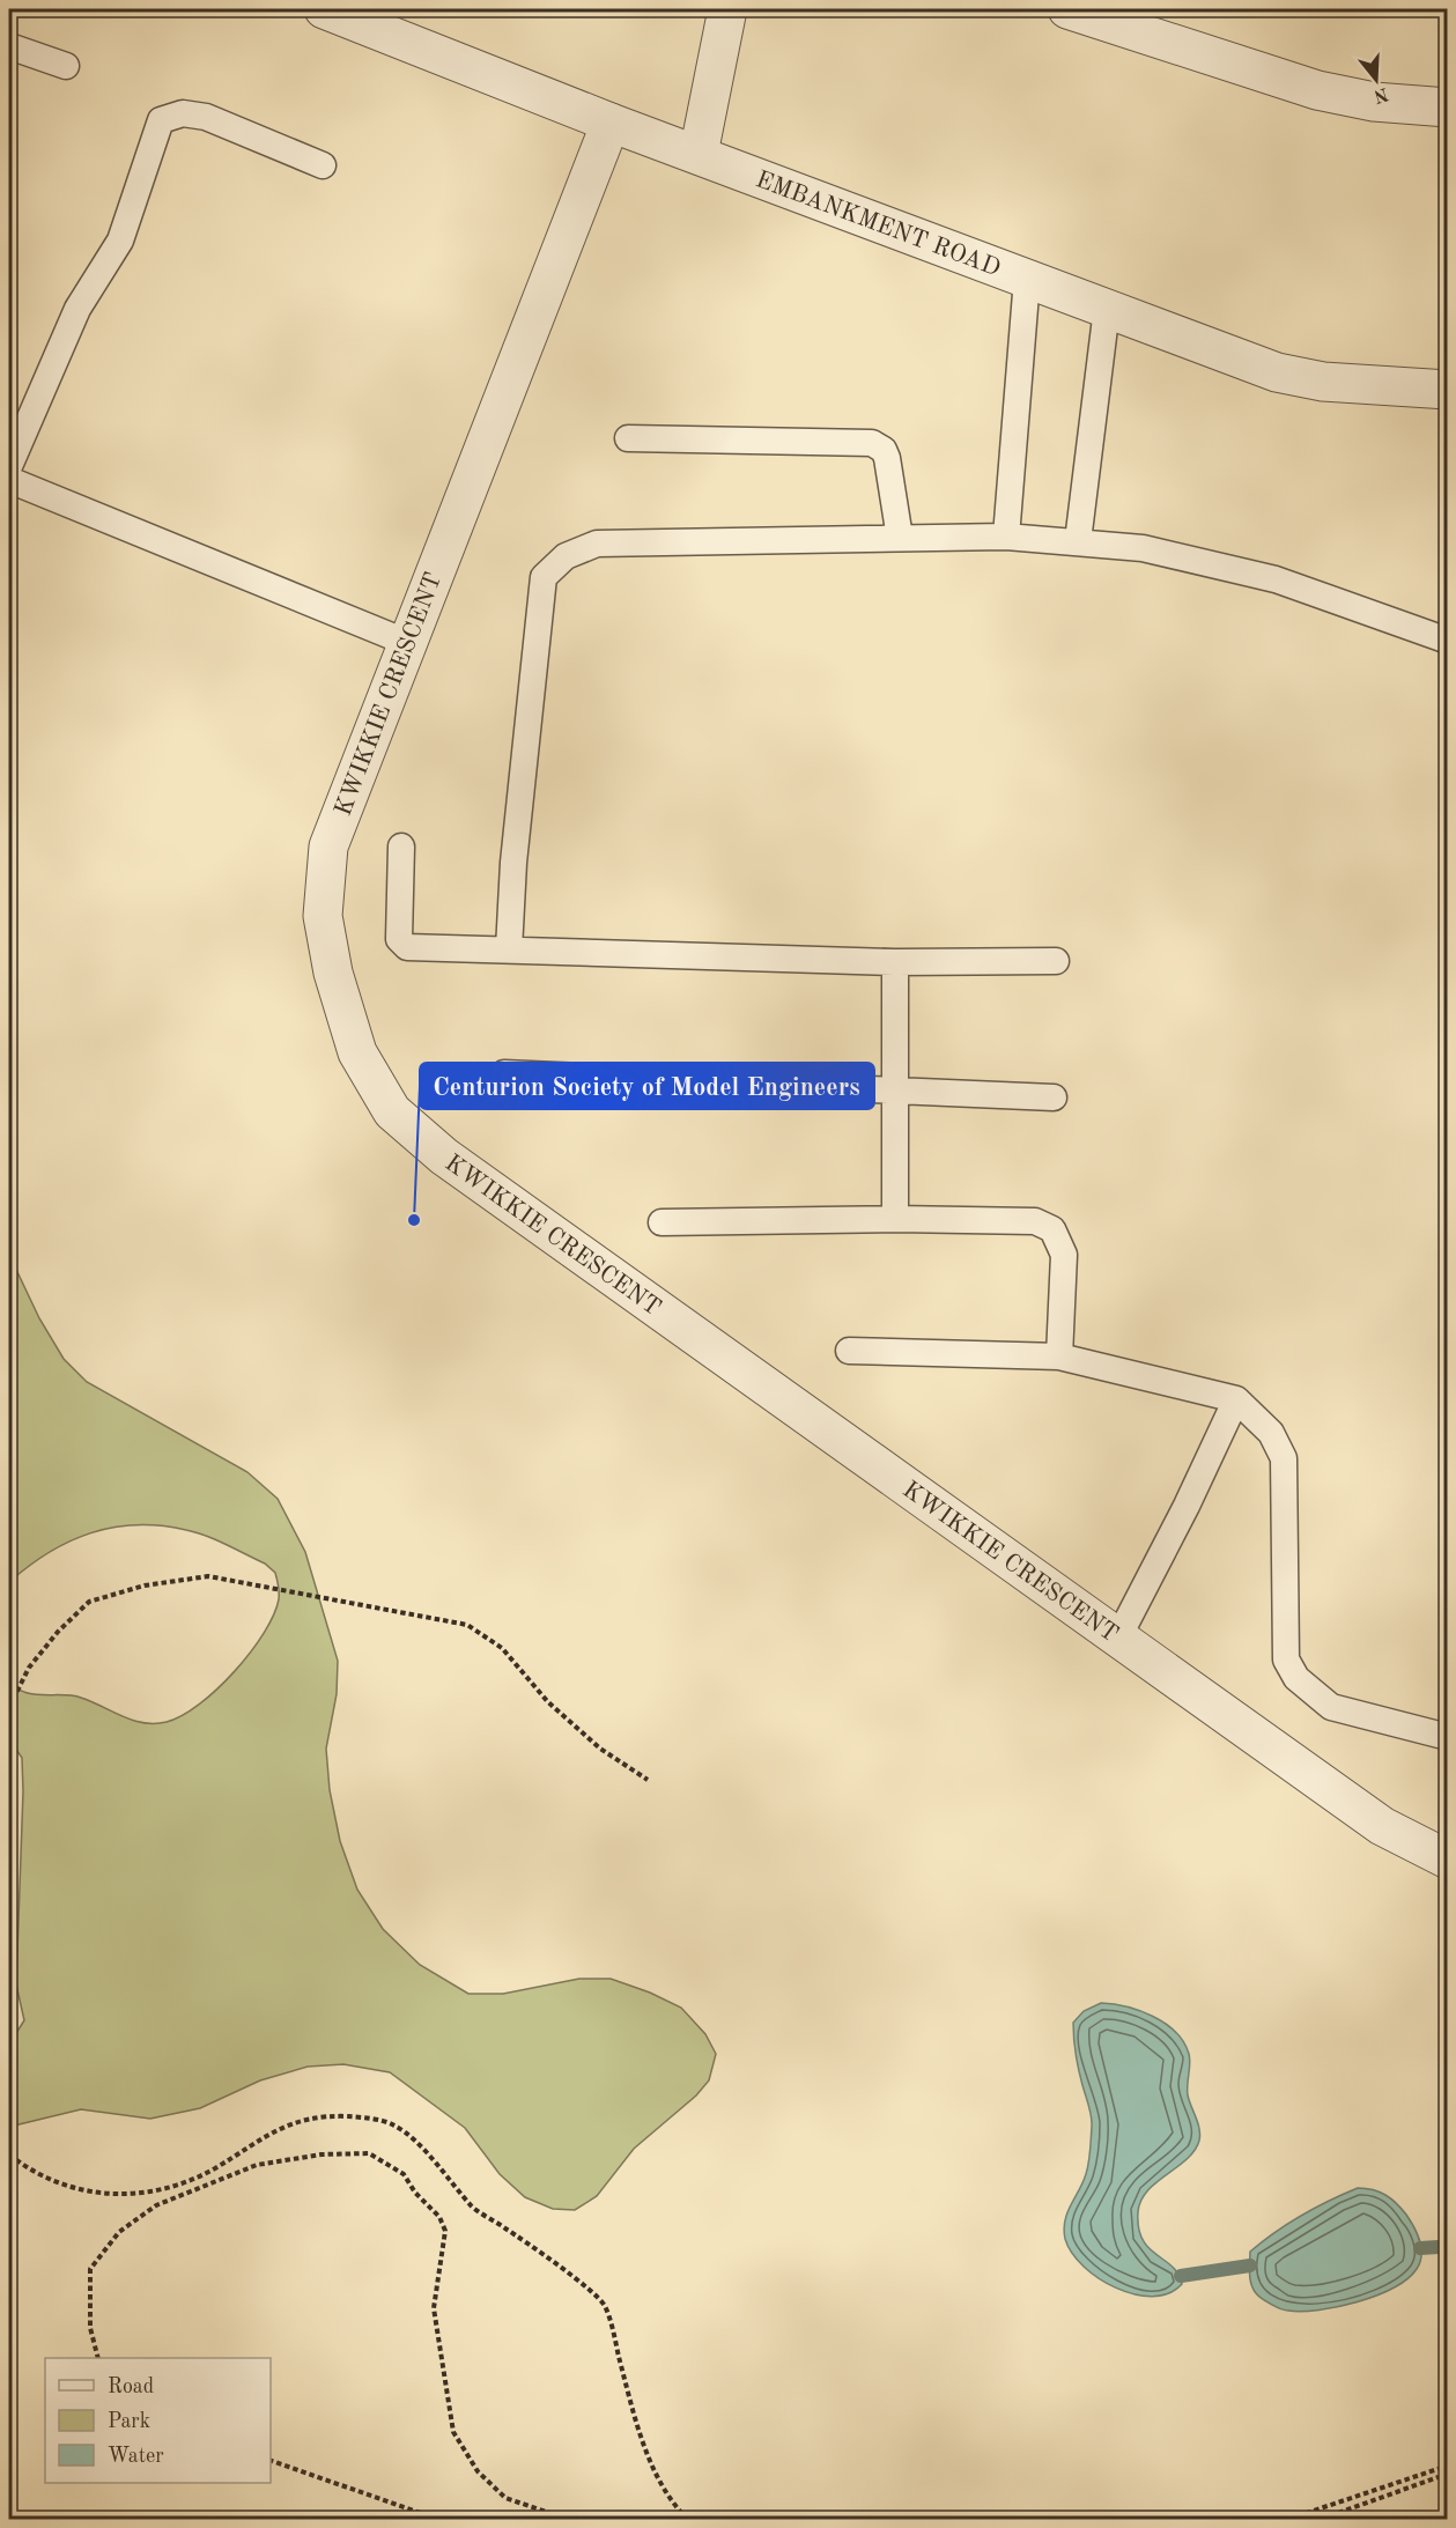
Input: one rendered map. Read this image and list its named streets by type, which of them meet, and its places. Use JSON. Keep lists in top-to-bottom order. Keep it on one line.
{"streets":{"street":["EMBANKMENT ROAD","KWIKKIE CRESCENT"]},"crossings":[["EMBANKMENT ROAD","KWIKKIE CRESCENT"]],"places":["Centurion Society of Model Engineers"],"legend":["Road","Park","Water"],"north":"bottom"}
